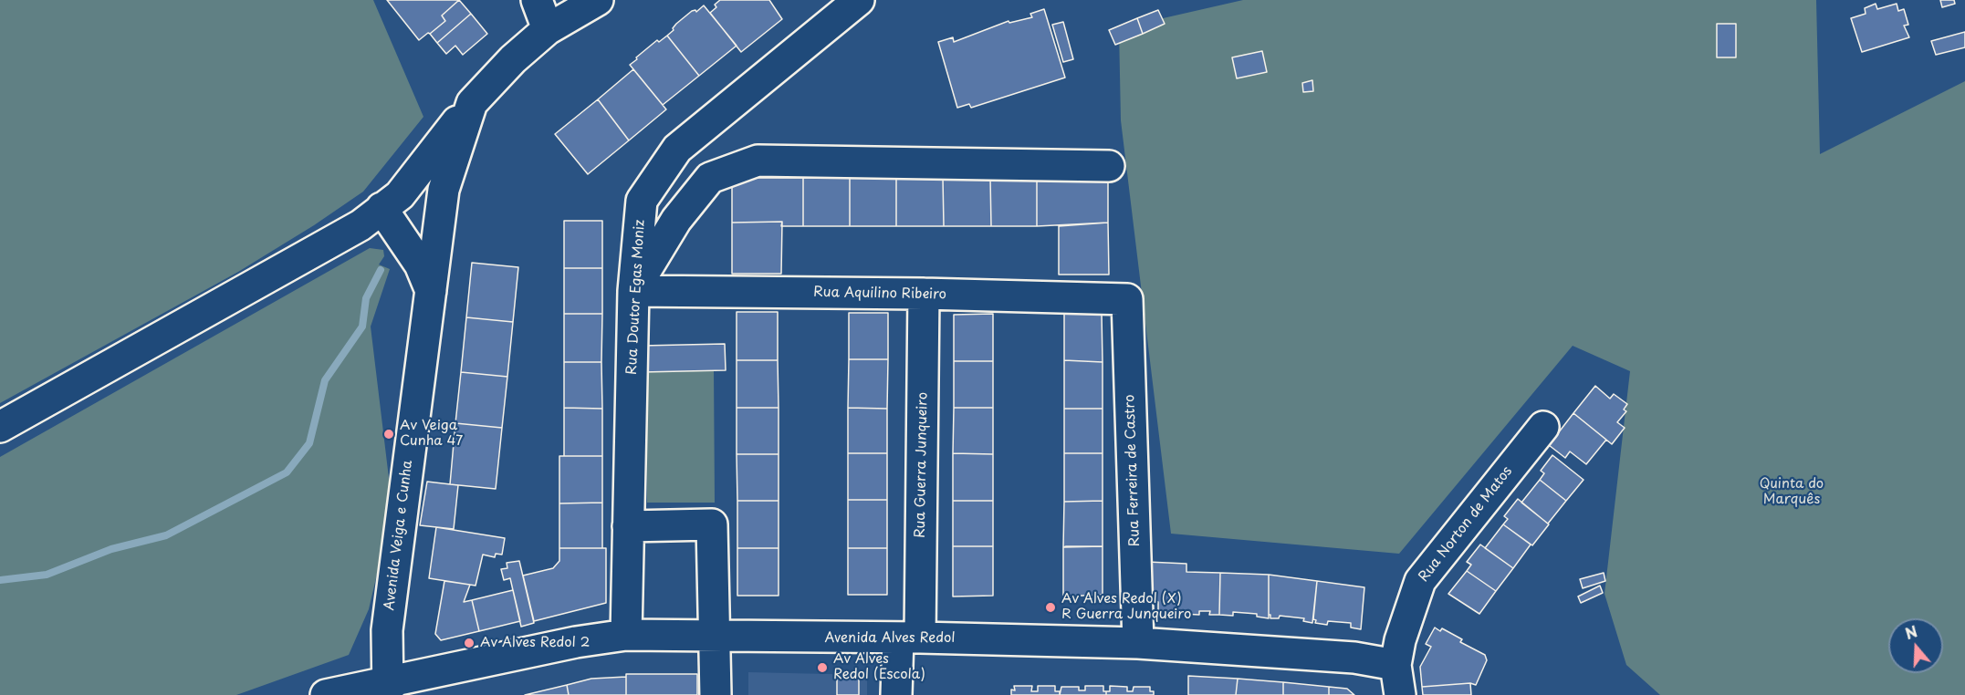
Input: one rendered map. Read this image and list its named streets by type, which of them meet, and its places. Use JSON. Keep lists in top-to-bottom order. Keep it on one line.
{"streets":{"street":["Rua Aquilino Ribeiro","Rua Doutor Egas Moniz","Rua Guerra Junqueiro","Rua Ferreira de Castro","Rua Norton de Matos","Avenida Veiga e Cunha","Avenida Alves Redol"]},"crossings":[["Rua Aquilino Ribeiro","Rua Doutor Egas Moniz"],["Rua Aquilino Ribeiro","Rua Guerra Junqueiro"],["Rua Aquilino Ribeiro","Rua Ferreira de Castro"],["Rua Doutor Egas Moniz","Avenida Alves Redol"],["Rua Guerra Junqueiro","Avenida Alves Redol"],["Rua Ferreira de Castro","Avenida Alves Redol"],["Rua Norton de Matos","Avenida Alves Redol"],["Avenida Veiga e Cunha","Avenida Alves Redol"]],"parks":["Quinta do Marquês"],"places":["Av Veiga Cunha 47","Av Alves Redol (X) R Guerra Junqueiro","Av Alves Redol 2","Av Alves Redol (Escola)"],"north":"top"}
